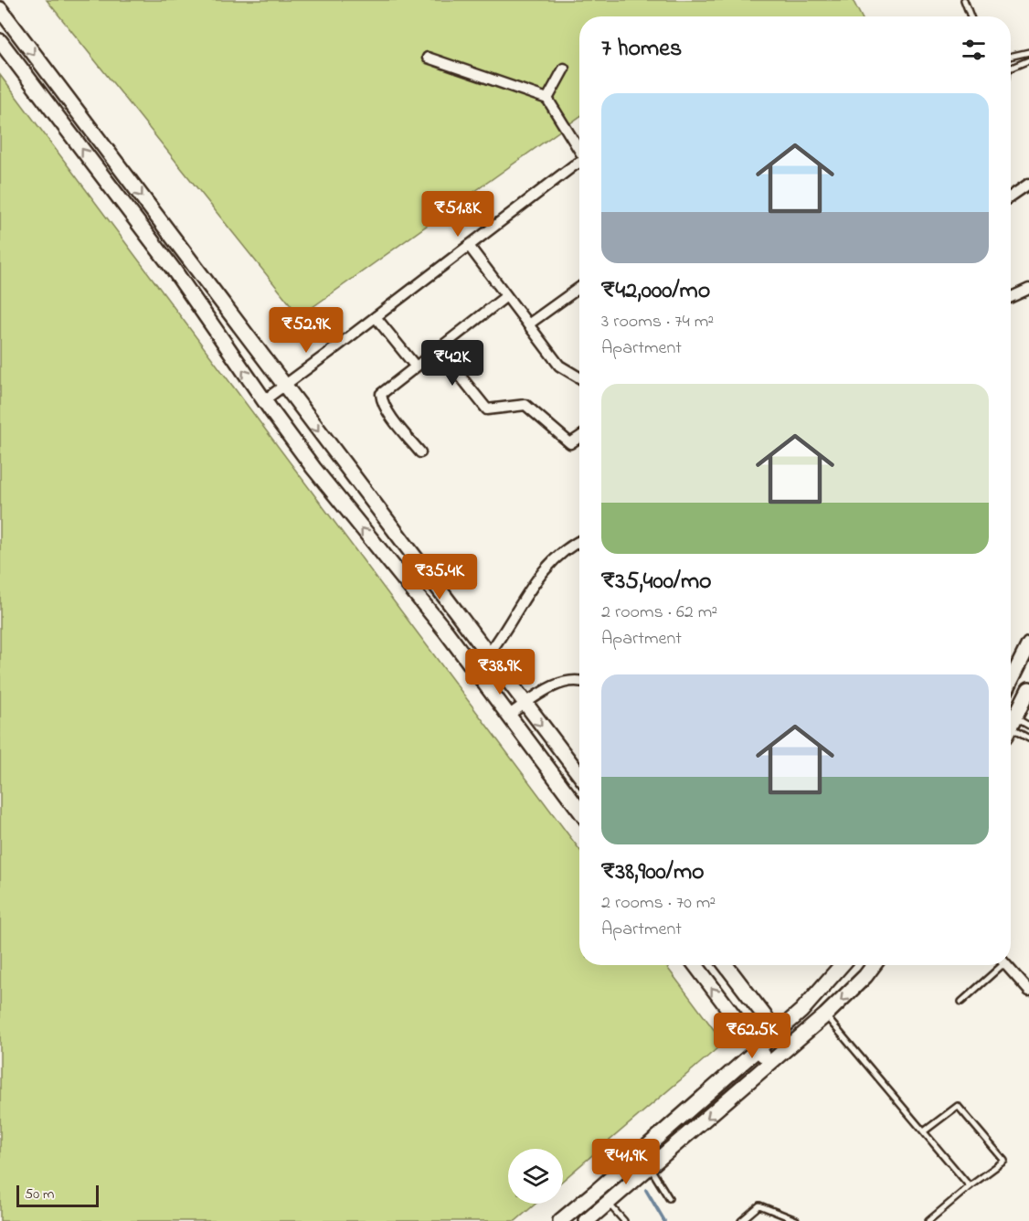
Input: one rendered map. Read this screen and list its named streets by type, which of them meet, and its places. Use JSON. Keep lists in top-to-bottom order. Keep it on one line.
{"scale_bar":"50 m","page":{"heading":"7 homes","list":[{"name":"₹42,000/mo","note":"3 rooms · 74 m² · Apartment"},{"name":"₹35,400/mo","note":"2 rooms · 62 m² · Apartment"},{"name":"₹38,900/mo","note":"2 rooms · 70 m² · Apartment"}],"price":["₹51.8K","₹52.9K","₹42K","₹35.4K","₹38.9K","₹62.5K","₹41.9K"],"scale":"50 m"}}
